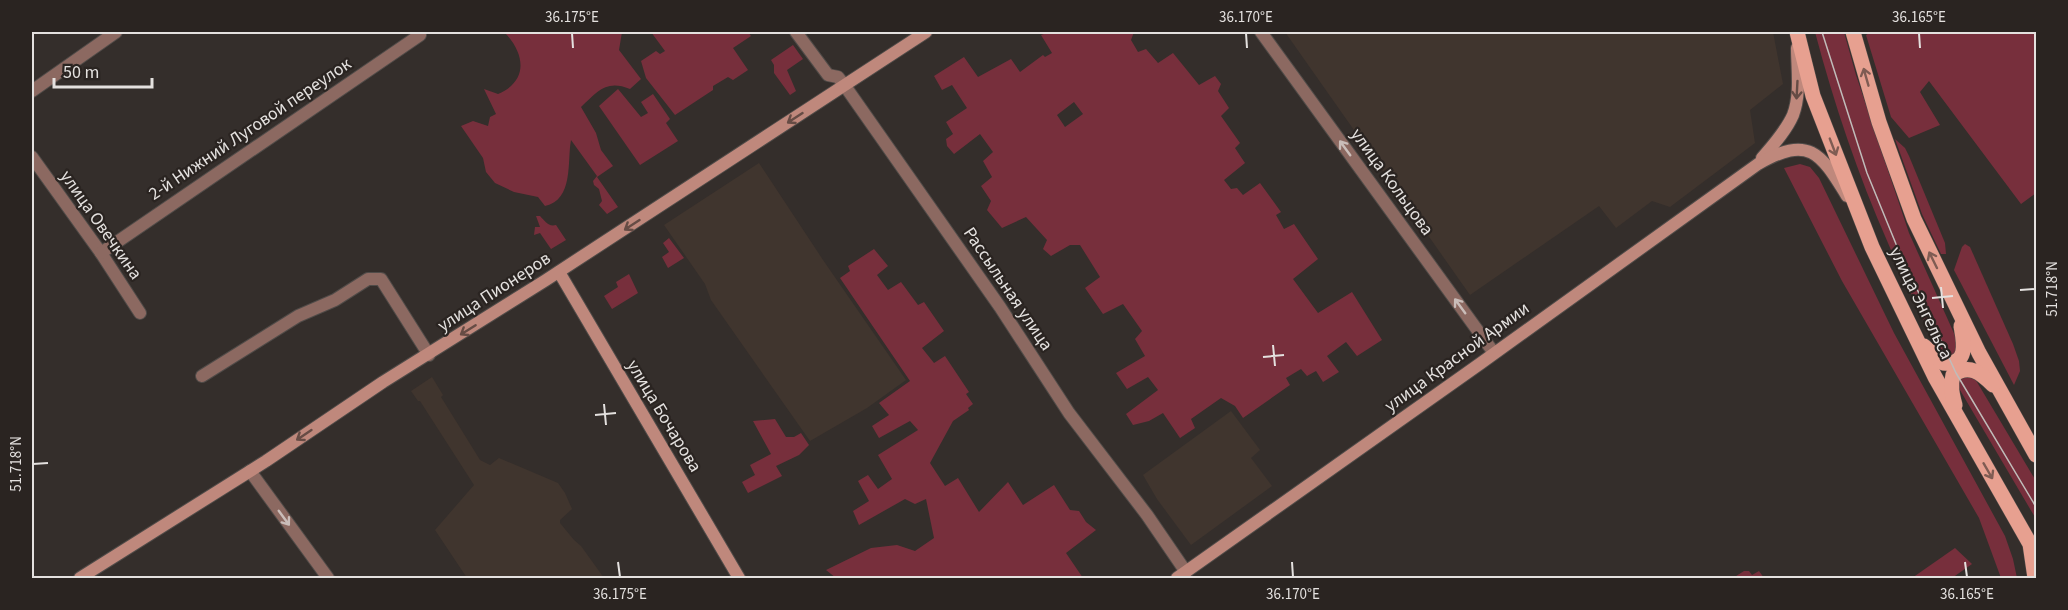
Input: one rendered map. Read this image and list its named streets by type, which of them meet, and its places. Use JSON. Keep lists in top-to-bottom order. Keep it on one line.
{"streets":{"main road":["улица Энгельса"],"street":["2-й Нижний Луговой переулок","улица Кольцова","улица Овечкина","Рассыльная улица","улица Пионеров","улица Красной Армии","улица Бочарова"]},"crossings":[["2-й Нижний Луговой переулок","улица Овечкина"],["улица Кольцова","улица Красной Армии"],["Рассыльная улица","улица Пионеров"],["Рассыльная улица","улица Красной Армии"],["улица Пионеров","улица Бочарова"]],"one_way":["улица Кольцова","улица Пионеров"],"scale_bar":"50 m","coordinates":["36.175°E","36.170°E","36.165°E","51.718°N"]}
